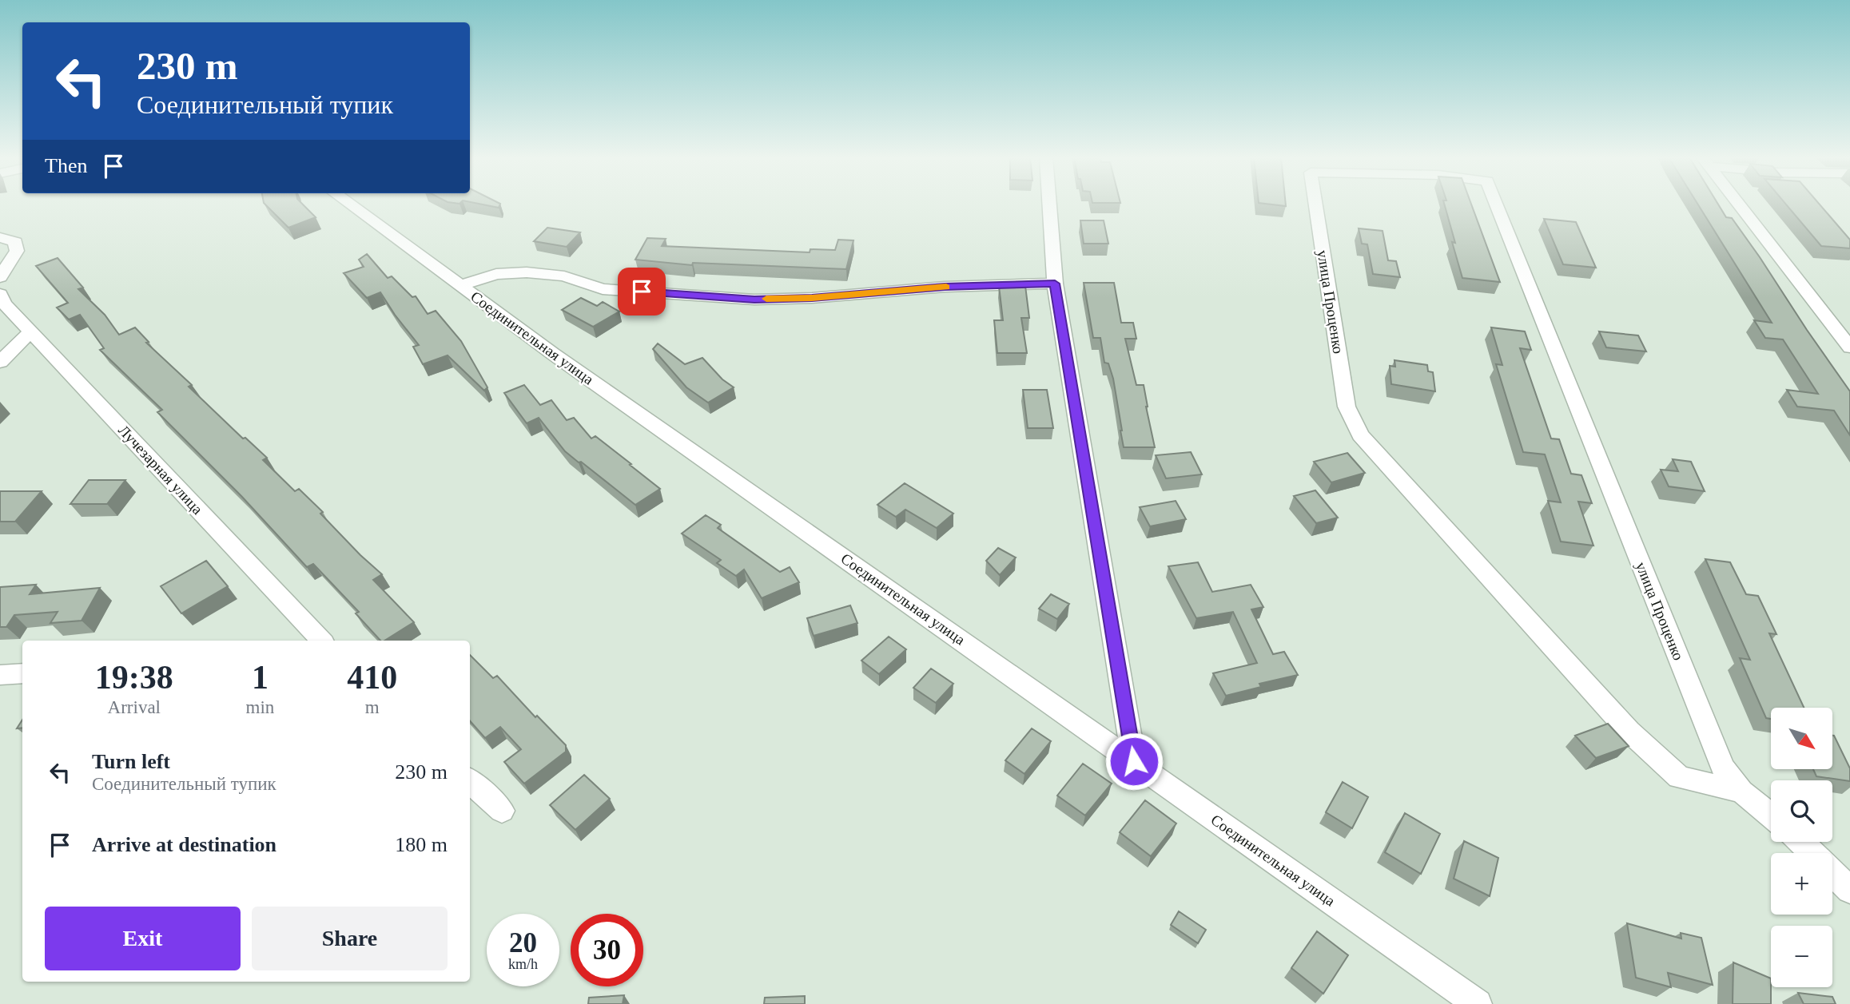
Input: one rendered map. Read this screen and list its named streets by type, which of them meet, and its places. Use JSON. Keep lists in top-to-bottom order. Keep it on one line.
{"streets":{"street":["улица Проценко","Соединительная улица","Лучезарная улица"]},"north":"bottom right","page":{"turn":["230 m","Соединительный тупик"],"then":"Then","eta":["19:38","Arrival","1","min","410","m"],"map_buttons":["+","−"],"list":[{"name":"Turn left","note":"Соединительный тупик","value":"230 m"},{"name":"Arrive at destination","value":"180 m"}],"buttons":["Exit","Share"],"speed":"20 km/h","limit":"30"}}
